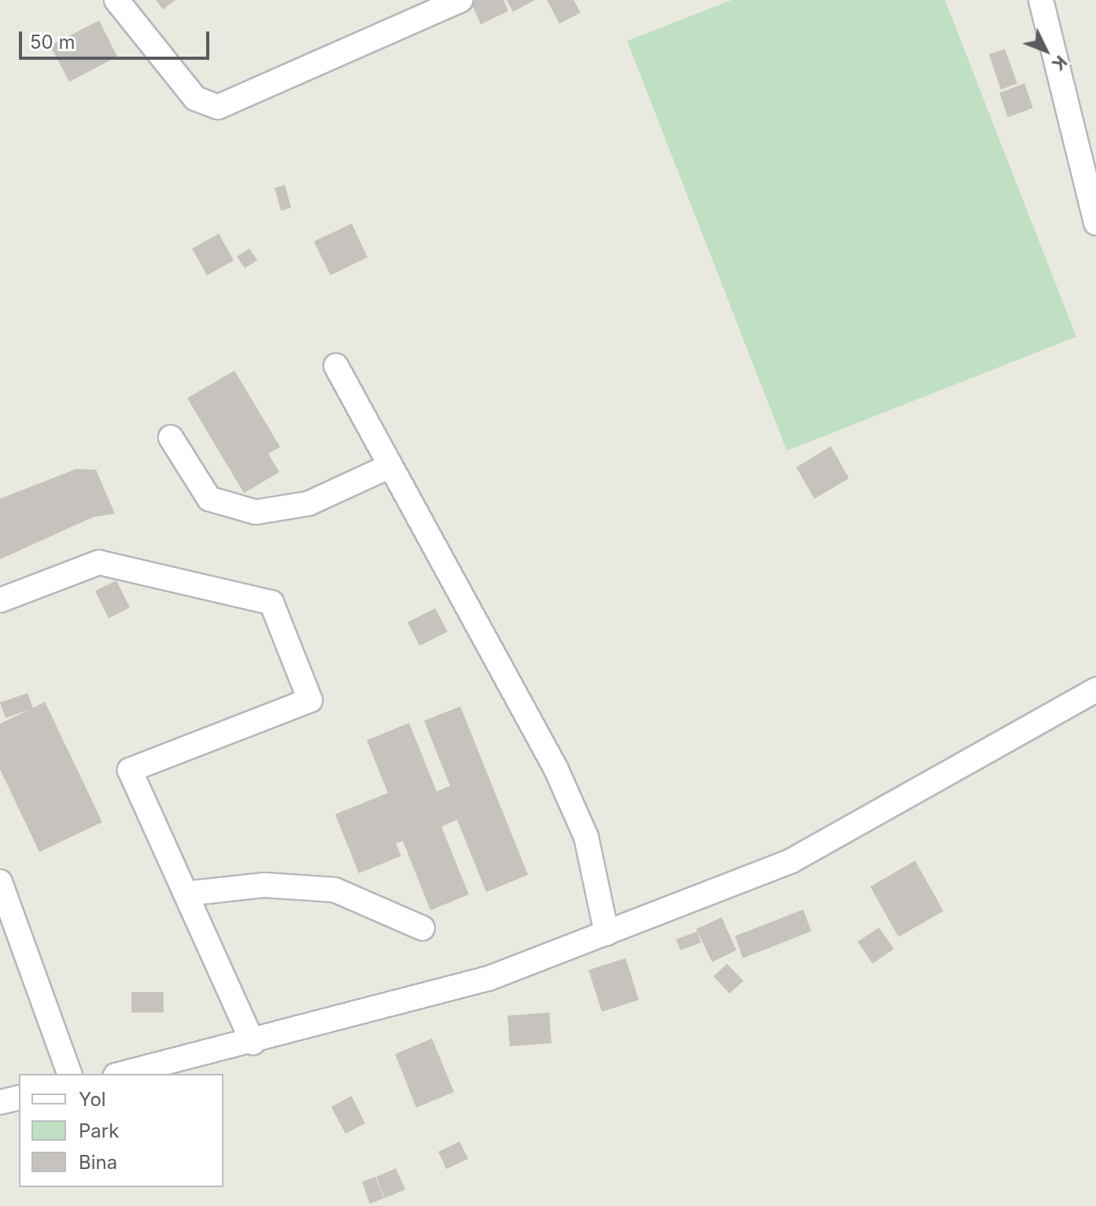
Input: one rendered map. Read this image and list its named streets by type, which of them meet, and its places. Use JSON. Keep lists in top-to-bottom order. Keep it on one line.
{"legend":["Yol","Park","Bina"],"scale_bar":"50 m","north":"bottom right"}
